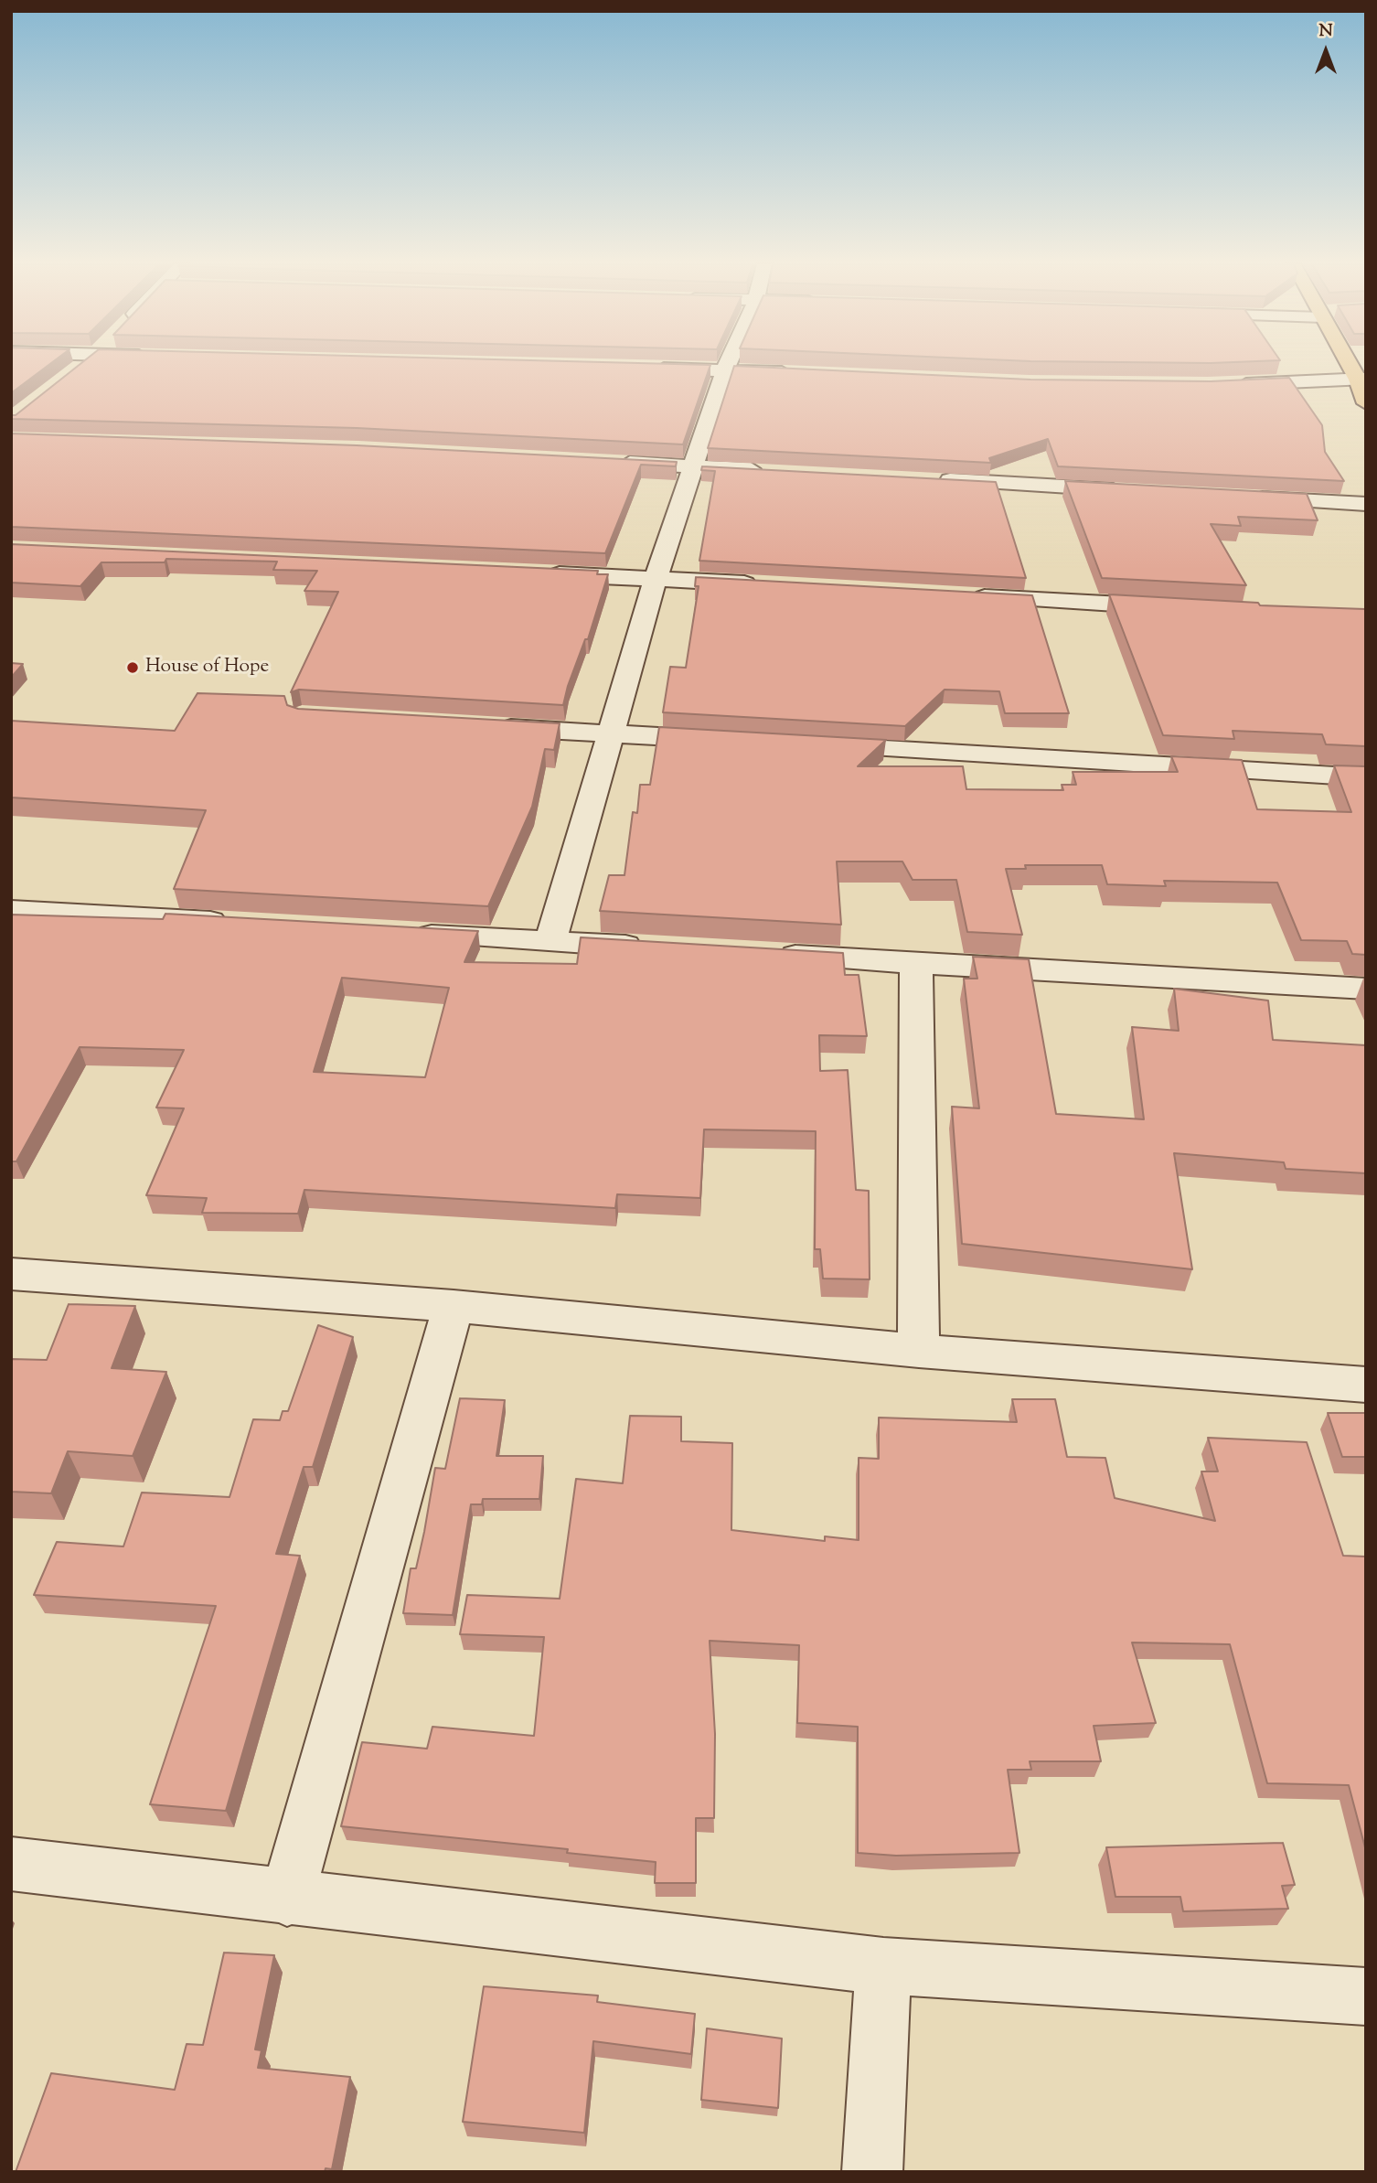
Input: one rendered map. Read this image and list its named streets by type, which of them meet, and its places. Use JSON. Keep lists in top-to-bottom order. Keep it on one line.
{"places":["House of Hope"],"north":"top"}
